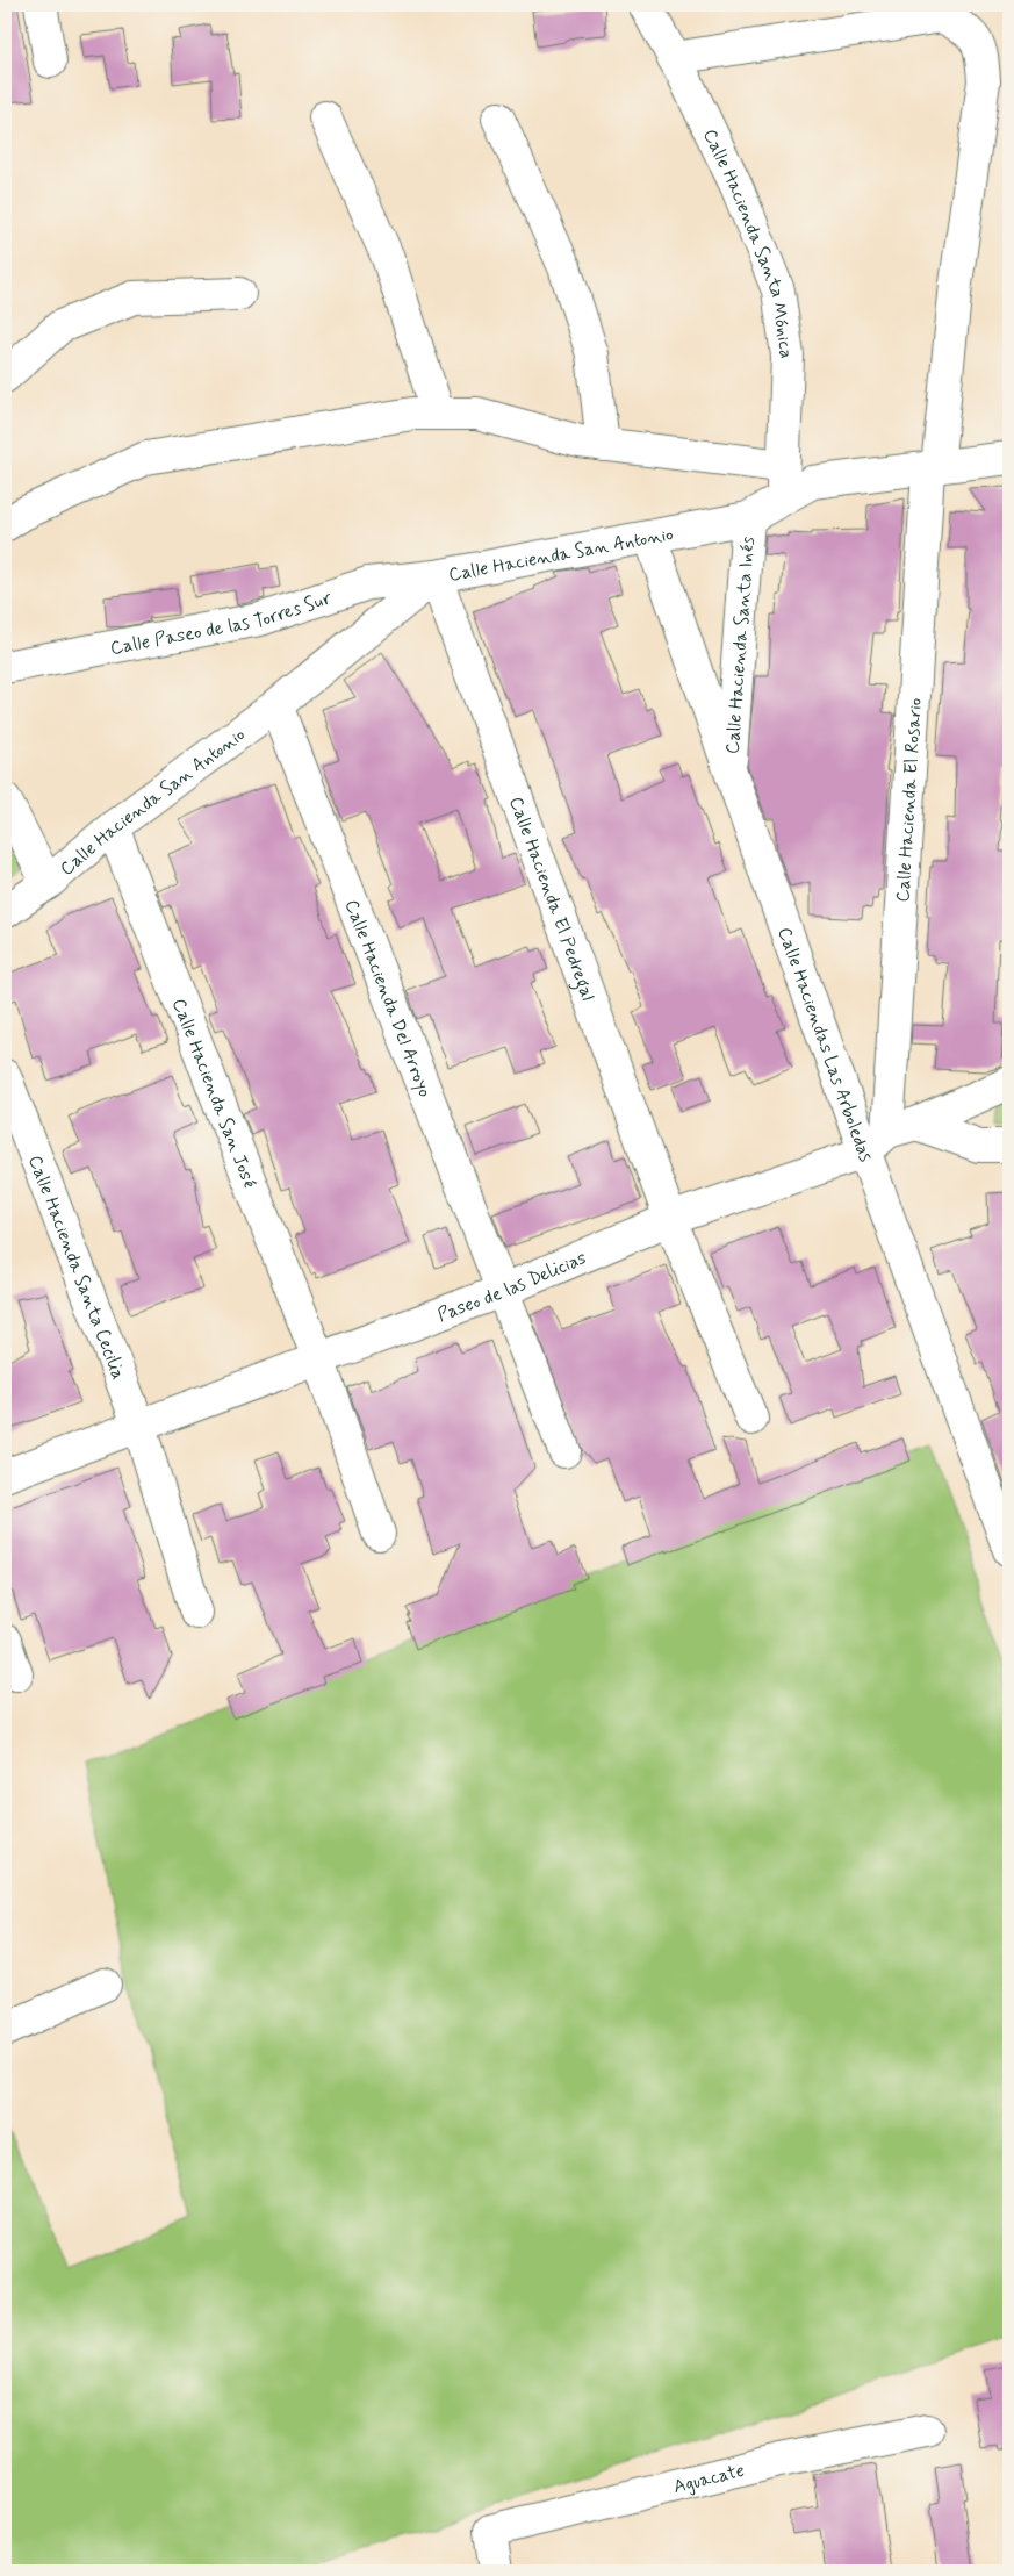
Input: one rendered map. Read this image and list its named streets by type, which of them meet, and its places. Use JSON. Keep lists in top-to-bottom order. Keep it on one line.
{"streets":{"street":["Calle Hacienda Santa Mónica","Calle Hacienda San Antonio","Calle Paseo de las Torres Sur","Calle Hacienda Santa Inés","Calle Hacienda El Rosario","Calle Hacienda El Pedregal","Calle Hacienda Del Arroyo","Calle Haciendas Las Arboledas","Calle Hacienda San José","Calle Hacienda Santa Cecilia","Paseo de las Delicias","Aguacate"]},"crossings":[["Calle Hacienda Santa Mónica","Calle Hacienda San Antonio"],["Calle Hacienda Santa Mónica","Calle Hacienda El Rosario"],["Calle Hacienda San Antonio","Calle Paseo de las Torres Sur"],["Calle Hacienda San Antonio","Calle Hacienda Santa Inés"],["Calle Hacienda San Antonio","Calle Hacienda El Rosario"],["Calle Hacienda San Antonio","Calle Hacienda El Pedregal"],["Calle Hacienda San Antonio","Calle Hacienda Del Arroyo"],["Calle Hacienda San Antonio","Calle Haciendas Las Arboledas"],["Calle Hacienda San Antonio","Calle Hacienda San José"],["Calle Paseo de las Torres Sur","Calle Hacienda El Pedregal"],["Calle Hacienda Santa Inés","Calle Haciendas Las Arboledas"],["Calle Hacienda El Rosario","Paseo de las Delicias"],["Calle Hacienda El Pedregal","Paseo de las Delicias"],["Calle Hacienda Del Arroyo","Paseo de las Delicias"],["Calle Haciendas Las Arboledas","Paseo de las Delicias"],["Calle Hacienda San José","Paseo de las Delicias"],["Calle Hacienda Santa Cecilia","Paseo de las Delicias"]]}
